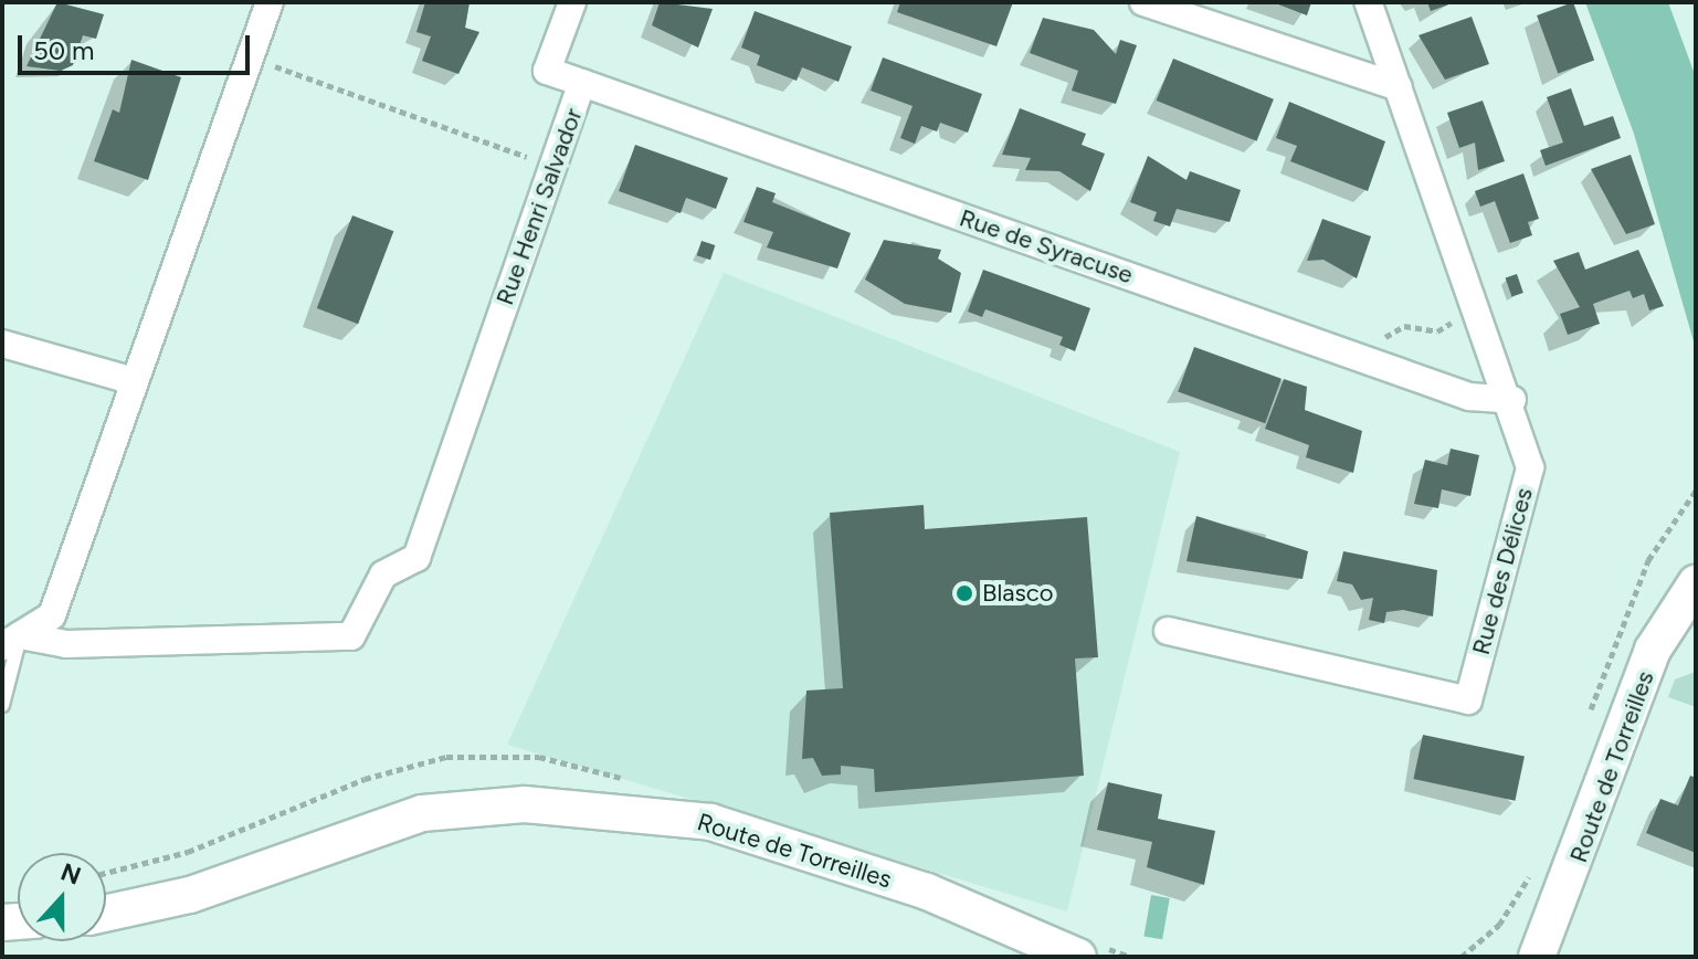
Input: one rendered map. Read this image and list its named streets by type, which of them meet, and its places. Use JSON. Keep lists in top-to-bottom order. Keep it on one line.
{"streets":{"main road":["Route de Torreilles"],"street":["Rue Henri Salvador","Rue de Syracuse","Rue des Délices"]},"crossings":[["Rue Henri Salvador","Rue de Syracuse"],["Rue de Syracuse","Rue des Délices"]],"places":["Blasco"],"scale_bar":"50 m","north":"top"}
